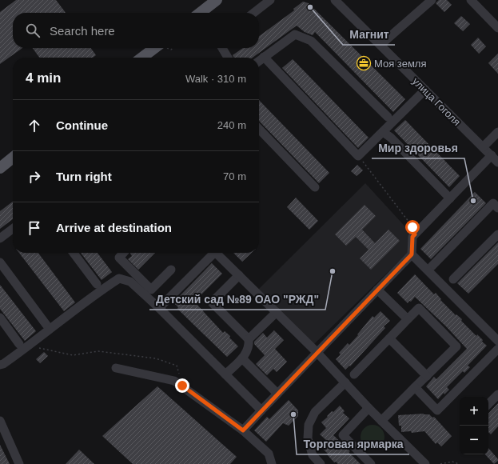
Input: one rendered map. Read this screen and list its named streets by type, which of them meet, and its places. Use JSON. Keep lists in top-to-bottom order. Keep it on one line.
{"streets":{"street":["улица Гоголя"]},"places":{"other":["Магнит","Мир здоровья","Детский сад №89 ОАО \"РЖД\"","Торговая ярмарка"],"office":["Моя земля"]},"page":{"search":"Search here","heading":["4 min","Walk · 310 m"],"list":[["Continue","240 m"],["Turn right","70 m"],"Arrive at destination"],"map_buttons":["+","−"]}}
